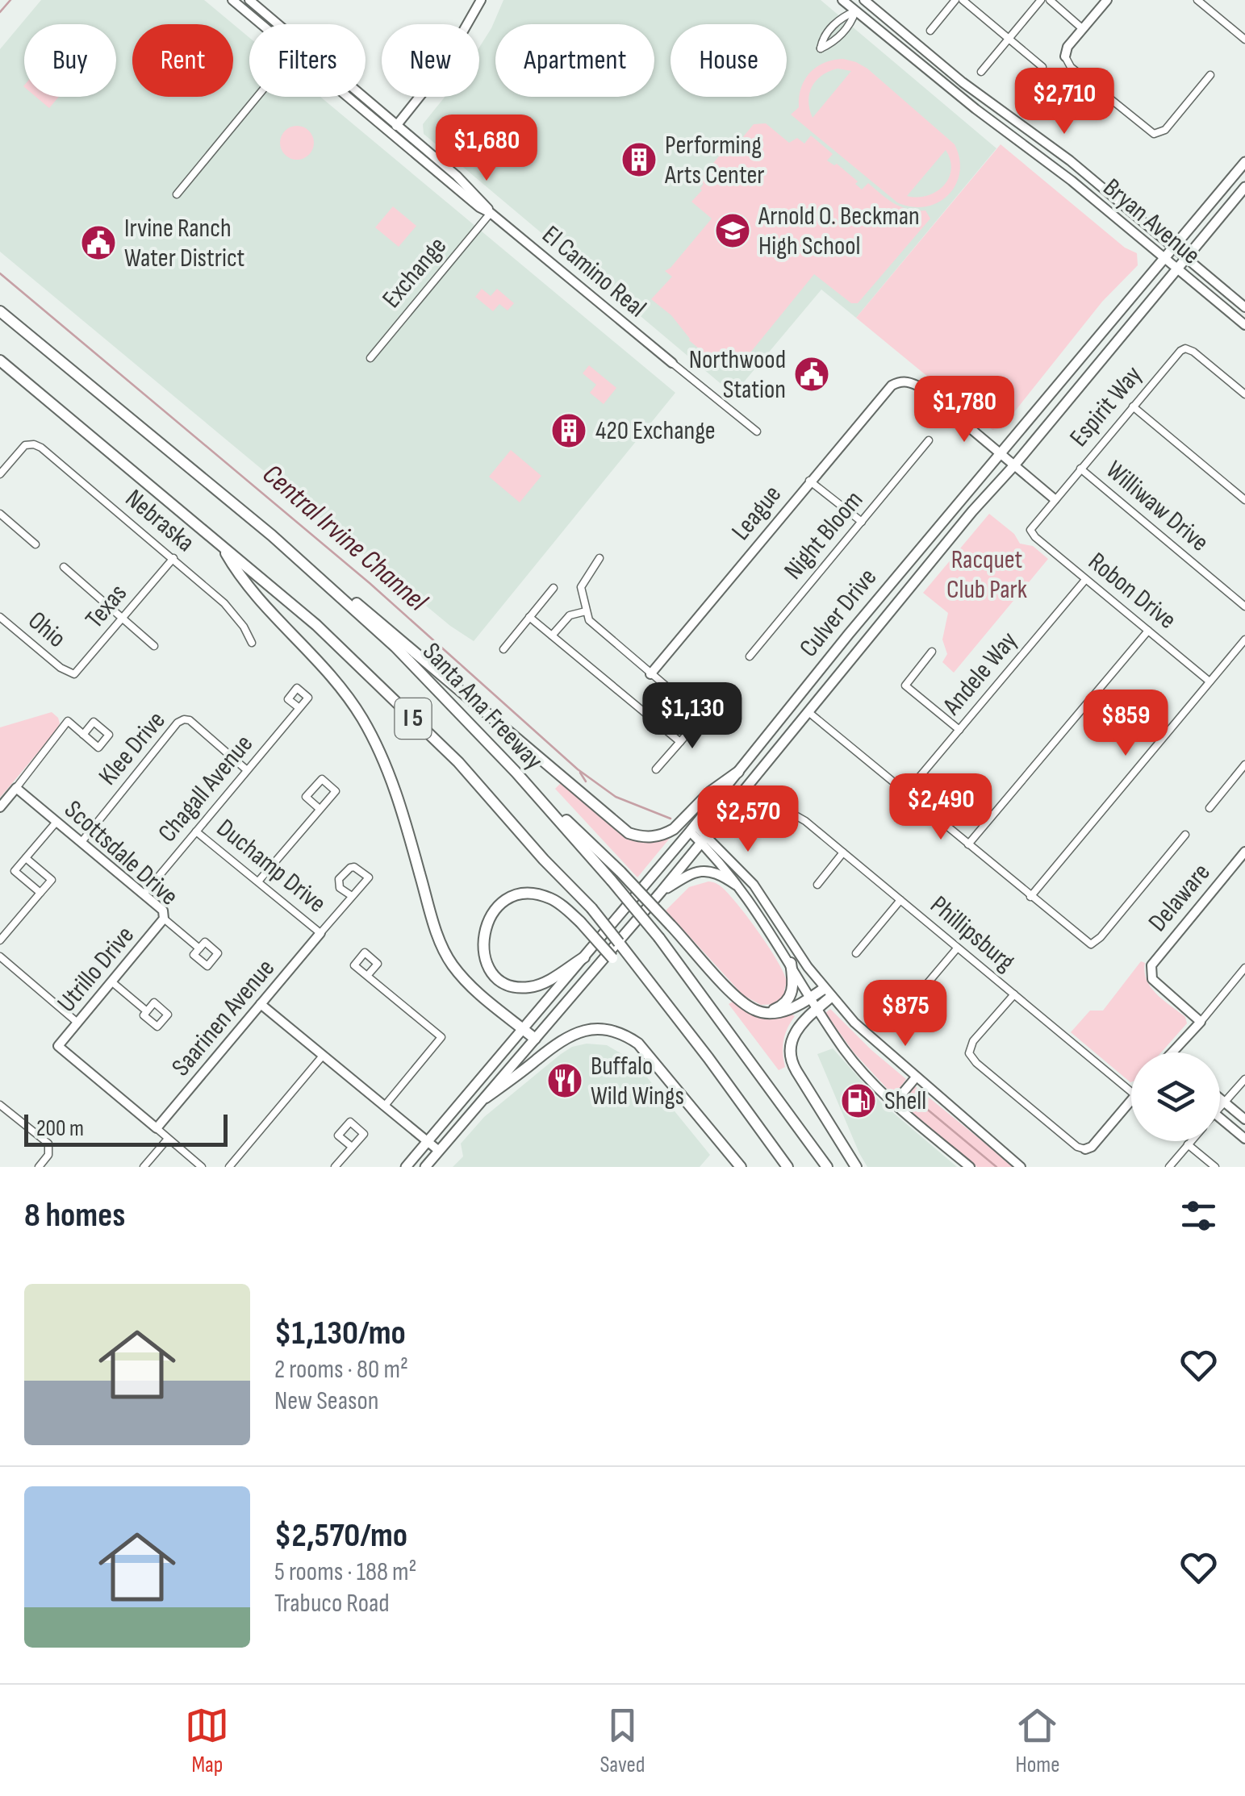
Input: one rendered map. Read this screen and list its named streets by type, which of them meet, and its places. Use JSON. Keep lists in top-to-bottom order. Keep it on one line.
{"streets":{"highway":["Santa Ana Freeway","I 5"],"main road":["Culver Drive"],"street":["Bryan Avenue","El Camino Real","Exchange","Espirit Way","Williwaw Drive","League","Nebraska","Night Bloom","Robon Drive","Texas","Ohio","Andele Way","Klee Drive","Chagall Avenue","Scottsdale Drive","Duchamp Drive","Delaware","Phillipsburg","Utrillo Drive","Saarinen Avenue"]},"crossings":[["Bryan Avenue","Culver Drive"],["El Camino Real","Exchange"],["Espirit Way","Williwaw Drive"],["Espirit Way","Robon Drive"],["League","Culver Drive"],["Nebraska","Texas"],["Robon Drive","Andele Way"],["Texas","Ohio"],["Klee Drive","Chagall Avenue"],["Klee Drive","Scottsdale Drive"],["Chagall Avenue","Scottsdale Drive"],["Chagall Avenue","Duchamp Drive"],["Scottsdale Drive","Utrillo Drive"],["Duchamp Drive","Saarinen Avenue"],["Utrillo Drive","Saarinen Avenue"]],"water":["Central Irvine Channel"],"parks":["Racquet Club Park"],"places":{"building":["Performing Arts Center","420 Exchange"],"school or university":["Arnold O. Beckman High School"],"public building":["Irvine Ranch Water District","Northwood Station"],"restaurant":["Buffalo Wild Wings"],"fuel station":["Shell"]},"scale_bar":"200 m","page":{"chip":["Buy","Rent","Filters","New","Apartment","House"],"price":["$2,710","$1,680","$1,780","$1,130","$859","$2,490","$2,570","$875"],"scale":"200 m","heading":"8 homes","list":[{"name":"$1,130/mo","note":"2 rooms · 80 m² · New Season"},{"name":"$2,570/mo","note":"5 rooms · 188 m² · Trabuco Road"}],"tabs":["Map","Saved","Home"]}}
